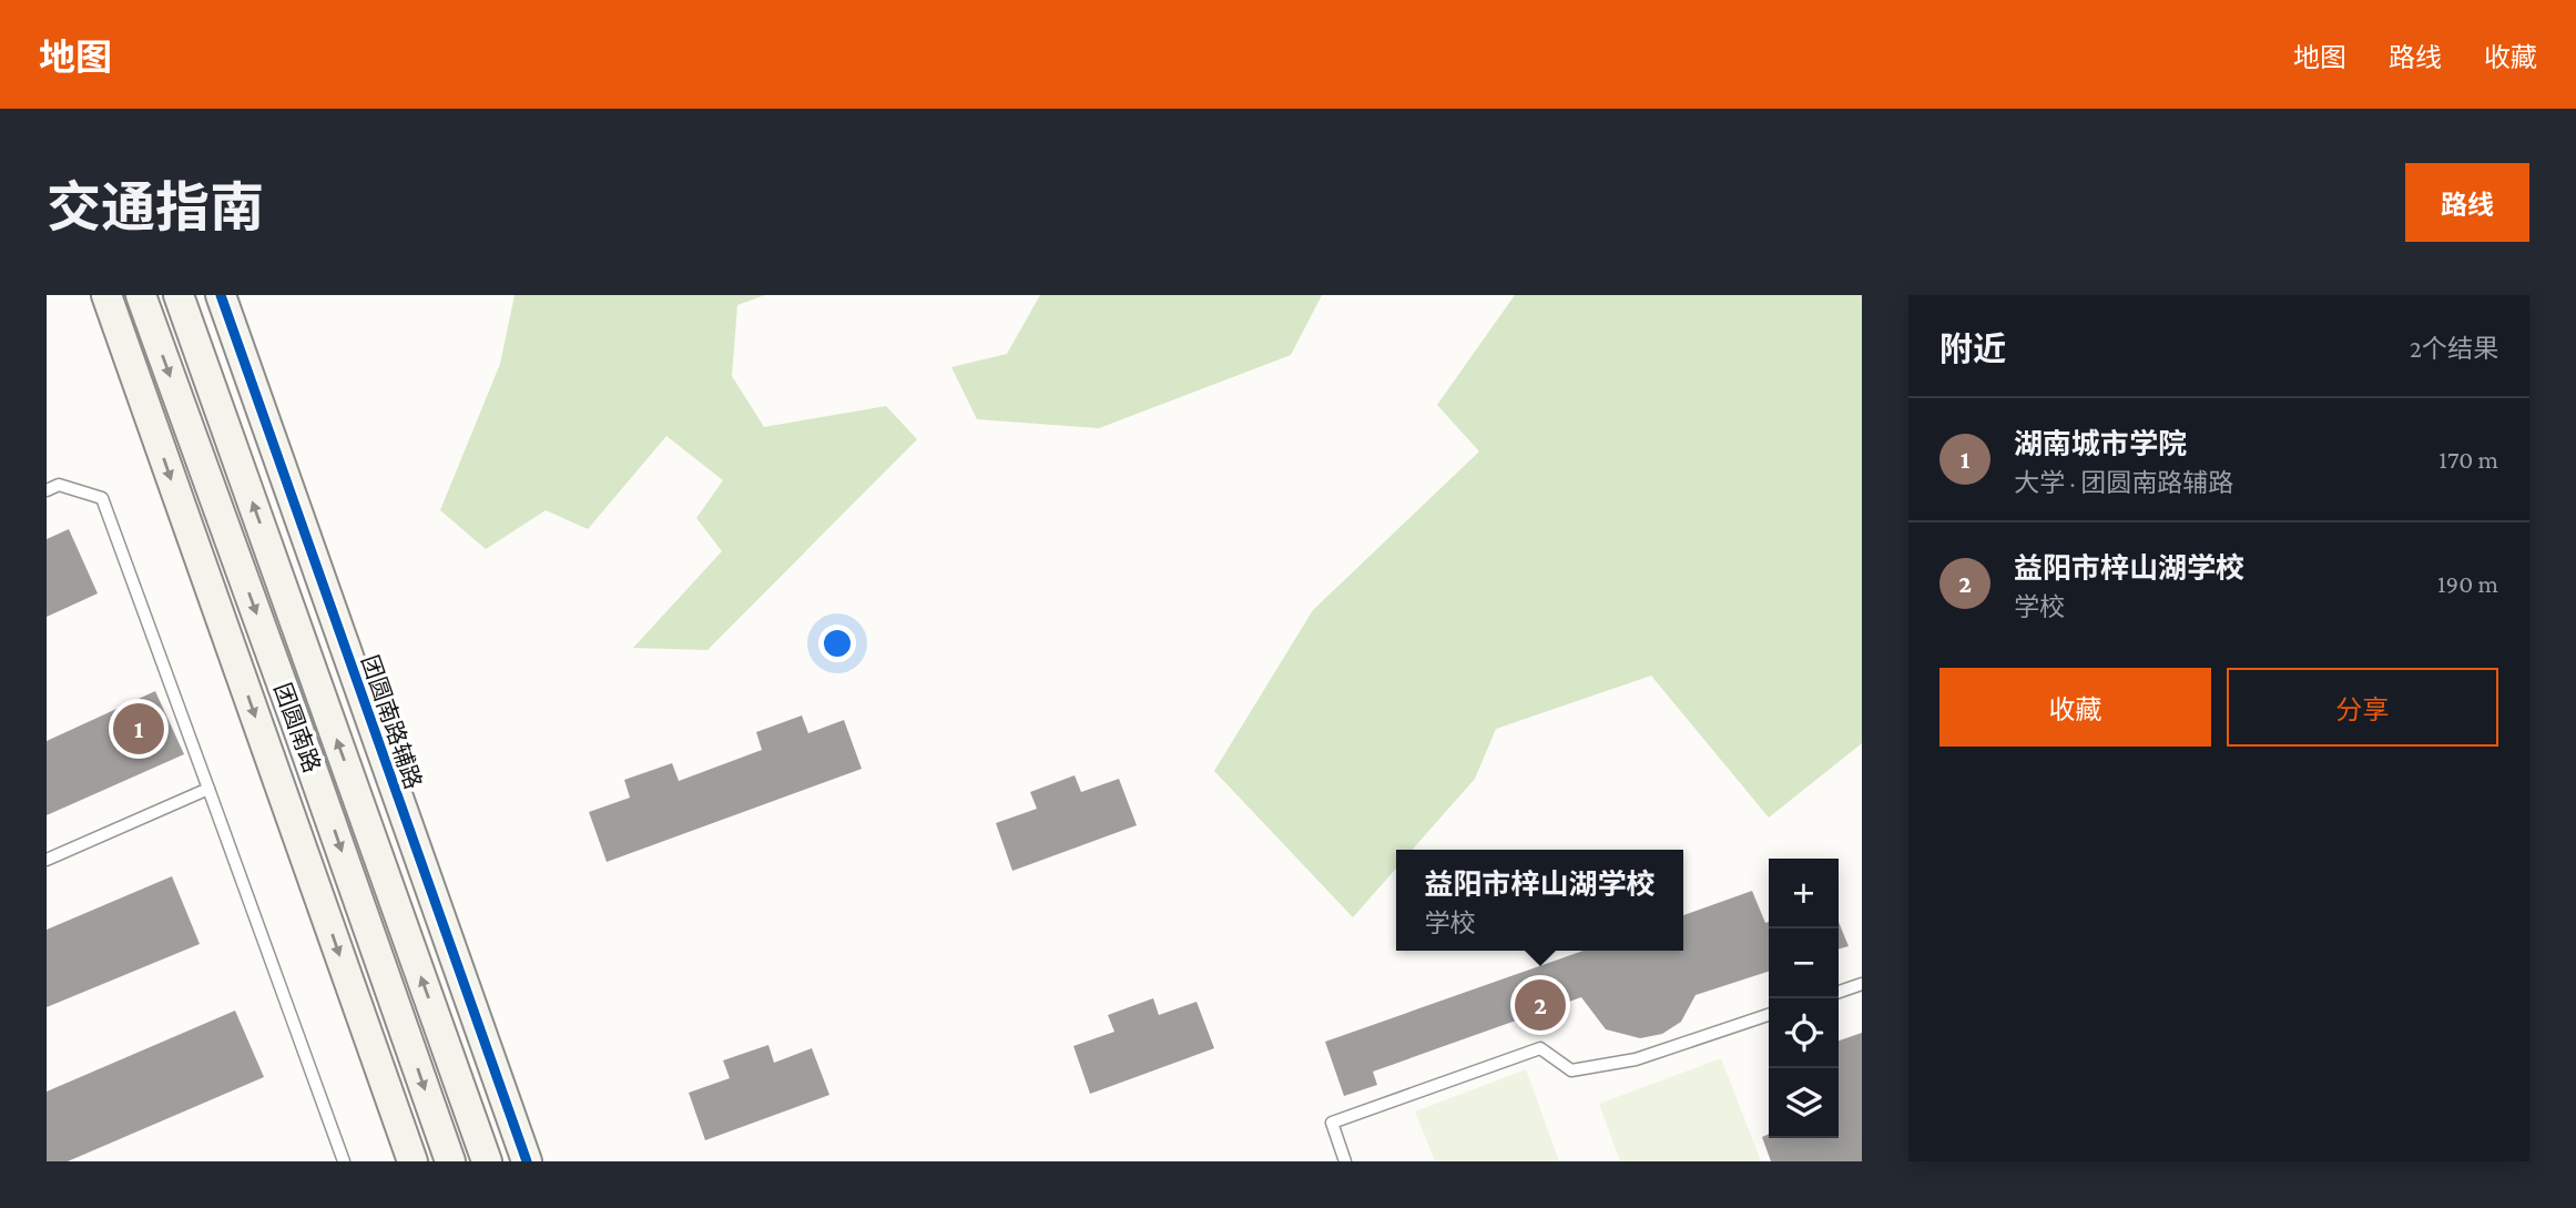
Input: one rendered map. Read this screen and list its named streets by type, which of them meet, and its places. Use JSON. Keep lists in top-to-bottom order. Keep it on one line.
{"streets":{"street":["团圆南路辅路","团圆南路"]},"page":{"header":"地图","nav":["地图","路线","收藏"],"title":"交通指南","buttons":["路线",["收藏","分享"]],"heading":["附近","2个结果"],"list":[{"mark":"1","name":"湖南城市学院","note":"大学 · 团圆南路辅路","value":"170 m"},{"mark":"2","name":"益阳市梓山湖学校","note":"学校","value":"190 m"}],"pins":["1","2"],"popup":["益阳市梓山湖学校","学校"],"map_buttons":["+","−"]}}
